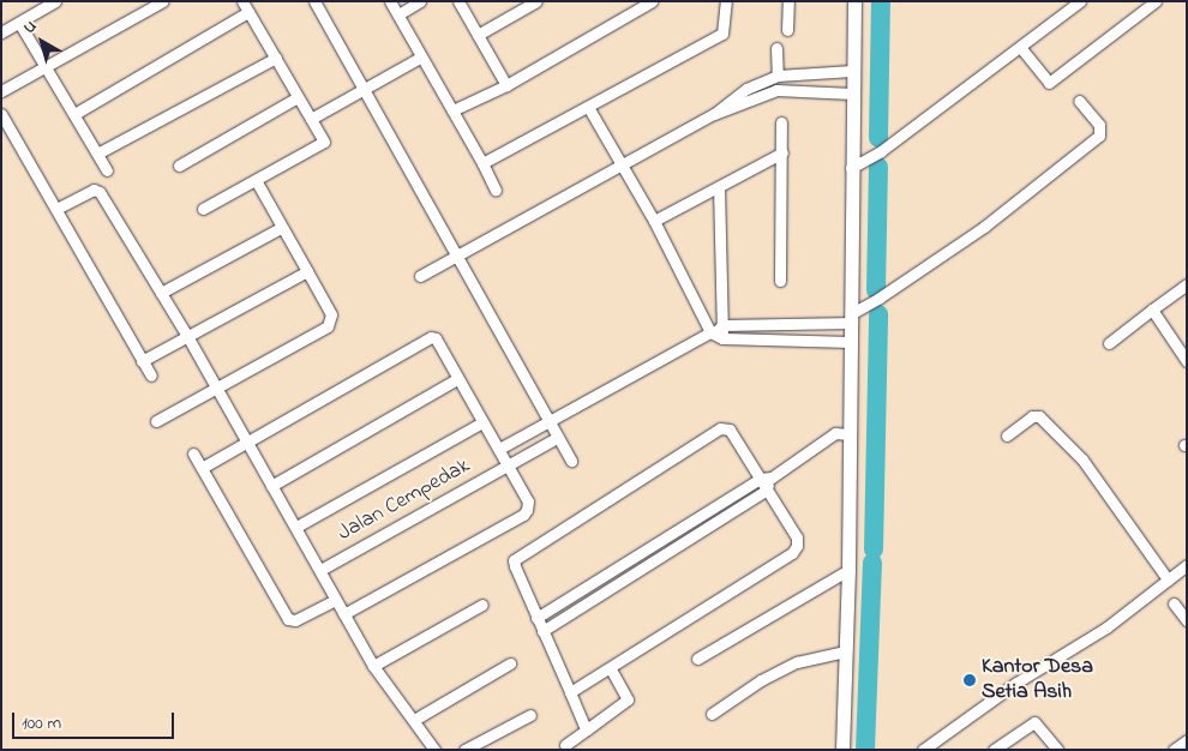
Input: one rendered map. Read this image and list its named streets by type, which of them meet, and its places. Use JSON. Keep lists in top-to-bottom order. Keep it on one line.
{"streets":{"street":["Jalan Cempedak"]},"places":["Kantor Desa Setia Asih"],"scale_bar":"100 m","north":"top left"}
